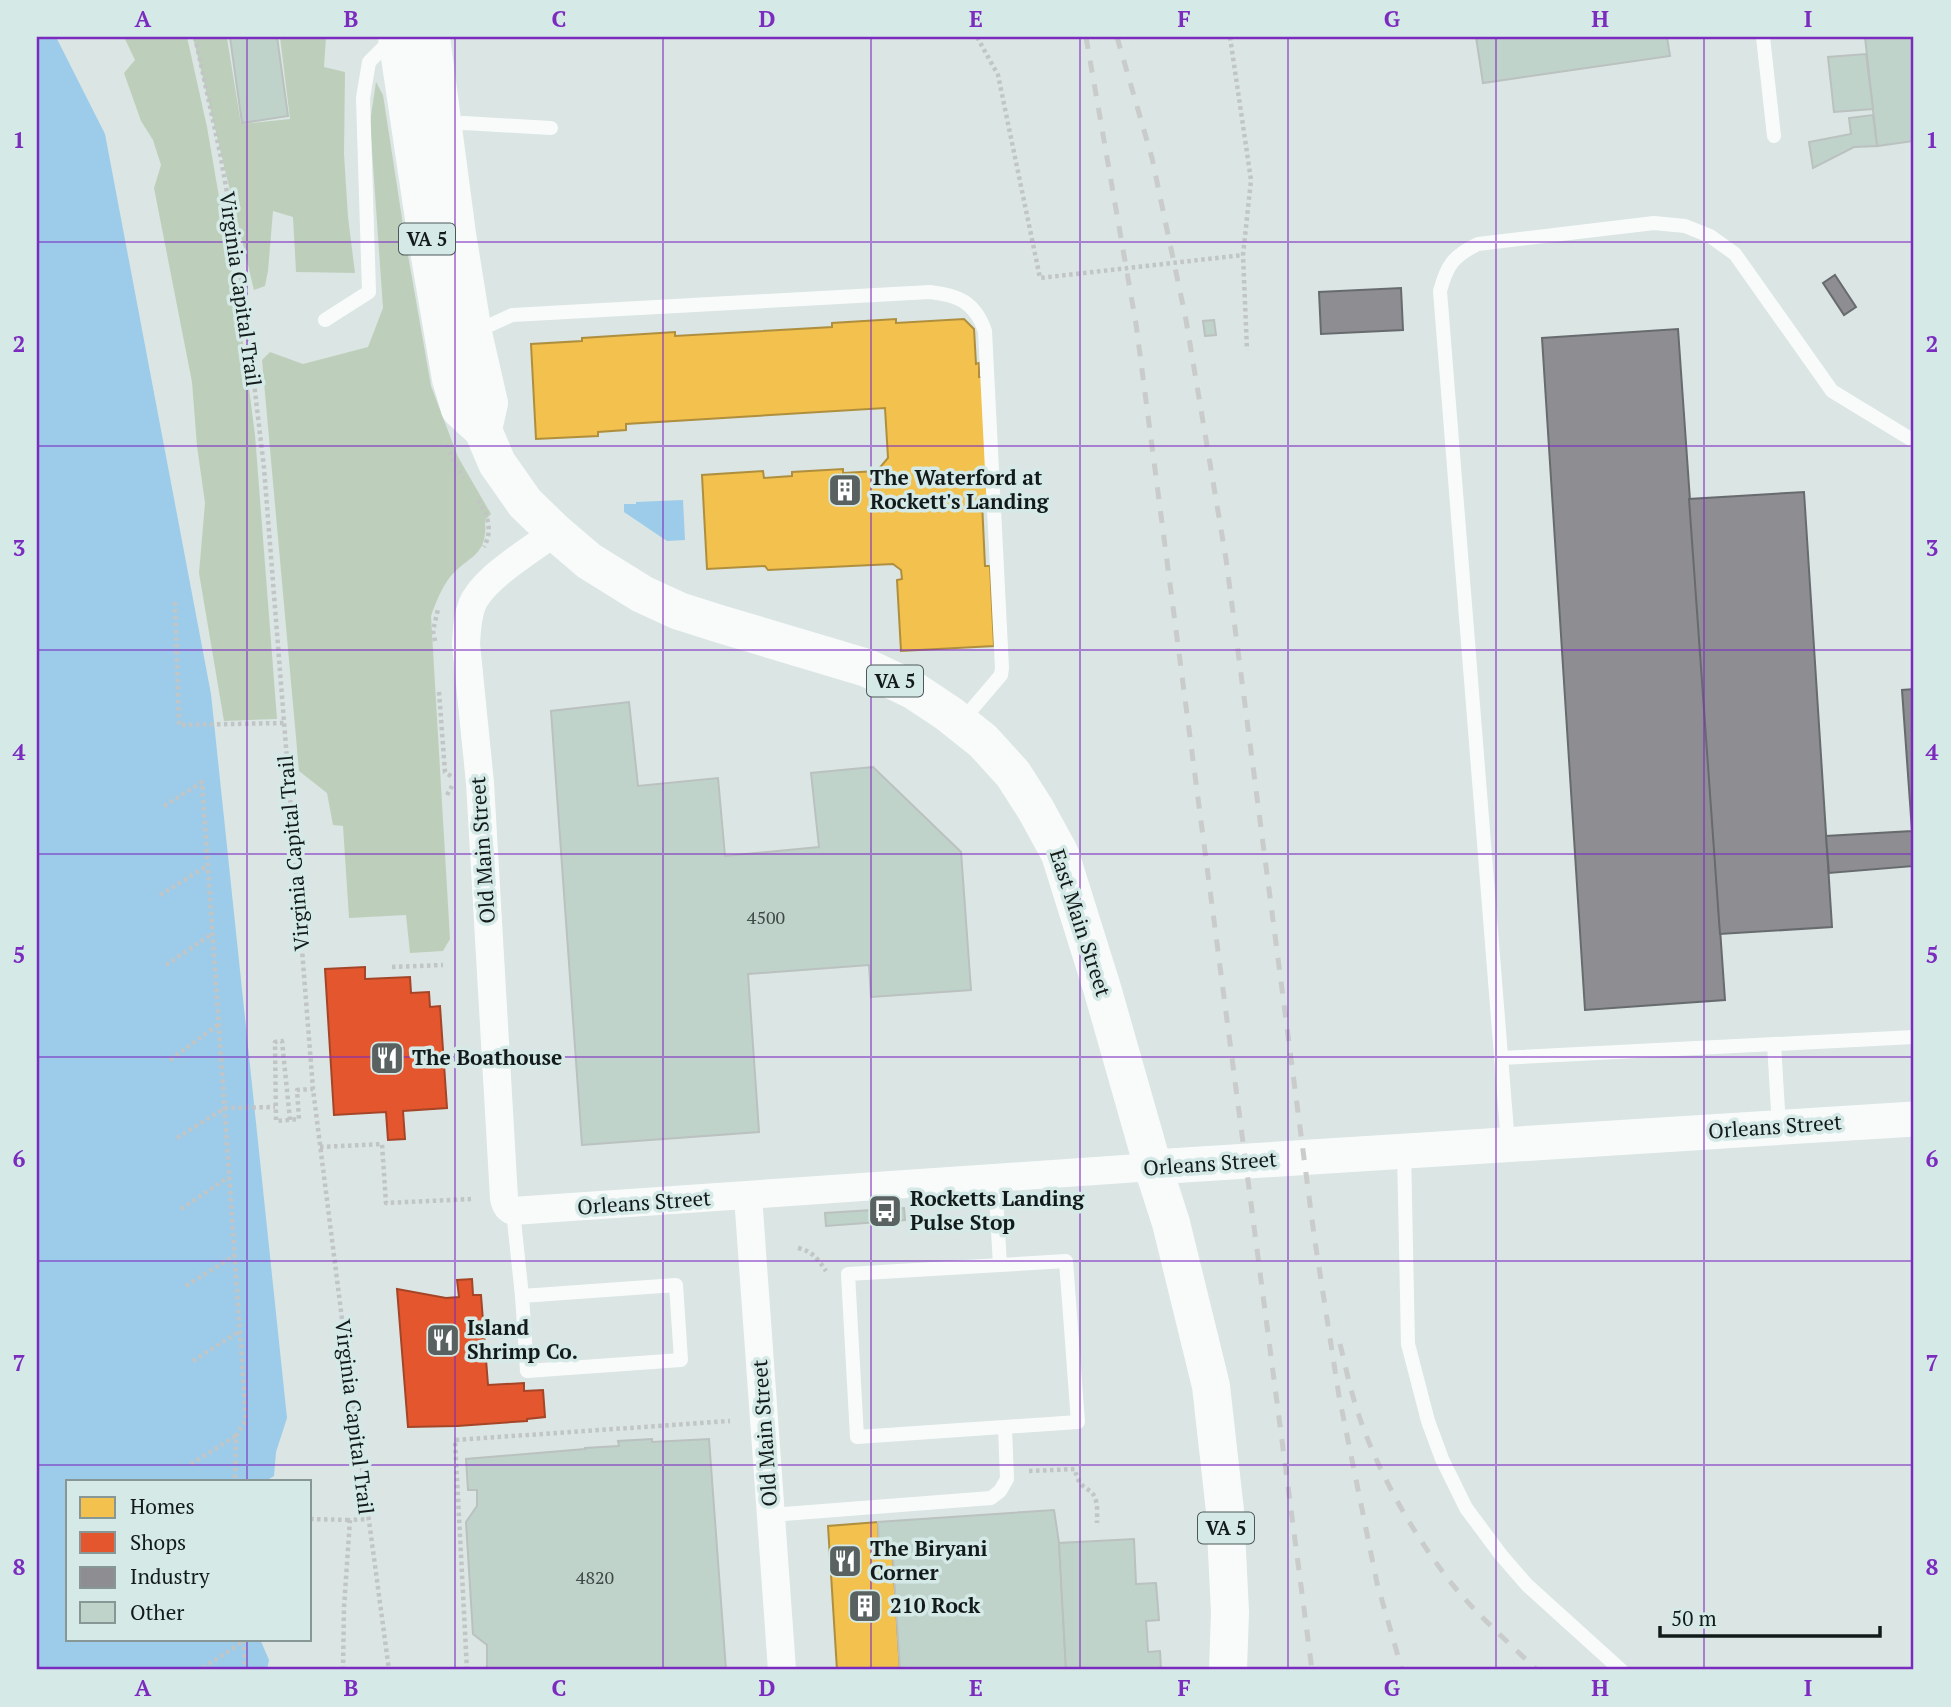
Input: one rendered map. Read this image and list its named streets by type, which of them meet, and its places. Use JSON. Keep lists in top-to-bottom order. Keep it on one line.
{"streets":{"main road":["VA 5","East Main Street"],"street":["Old Main Street","Orleans Street"],"path":["Virginia Capital Trail"]},"crossings":[["Old Main Street","East Main Street"],["Old Main Street","Orleans Street"],["East Main Street","Orleans Street"]],"places":{"building":["The Waterford at Rockett's Landing","210 Rock"],"restaurant":["The Boathouse","Island Shrimp Co.","The Biryani Corner"],"bus stop":["Rocketts Landing Pulse Stop"]},"house_numbers":["4500","4820"],"legend":["Homes","Shops","Industry","Other"],"scale_bar":"50 m","grid":{"columns":["A","B","C","D","E","F","G","H","I"],"rows":["1","2","3","4","5","6","7","8"]}}
